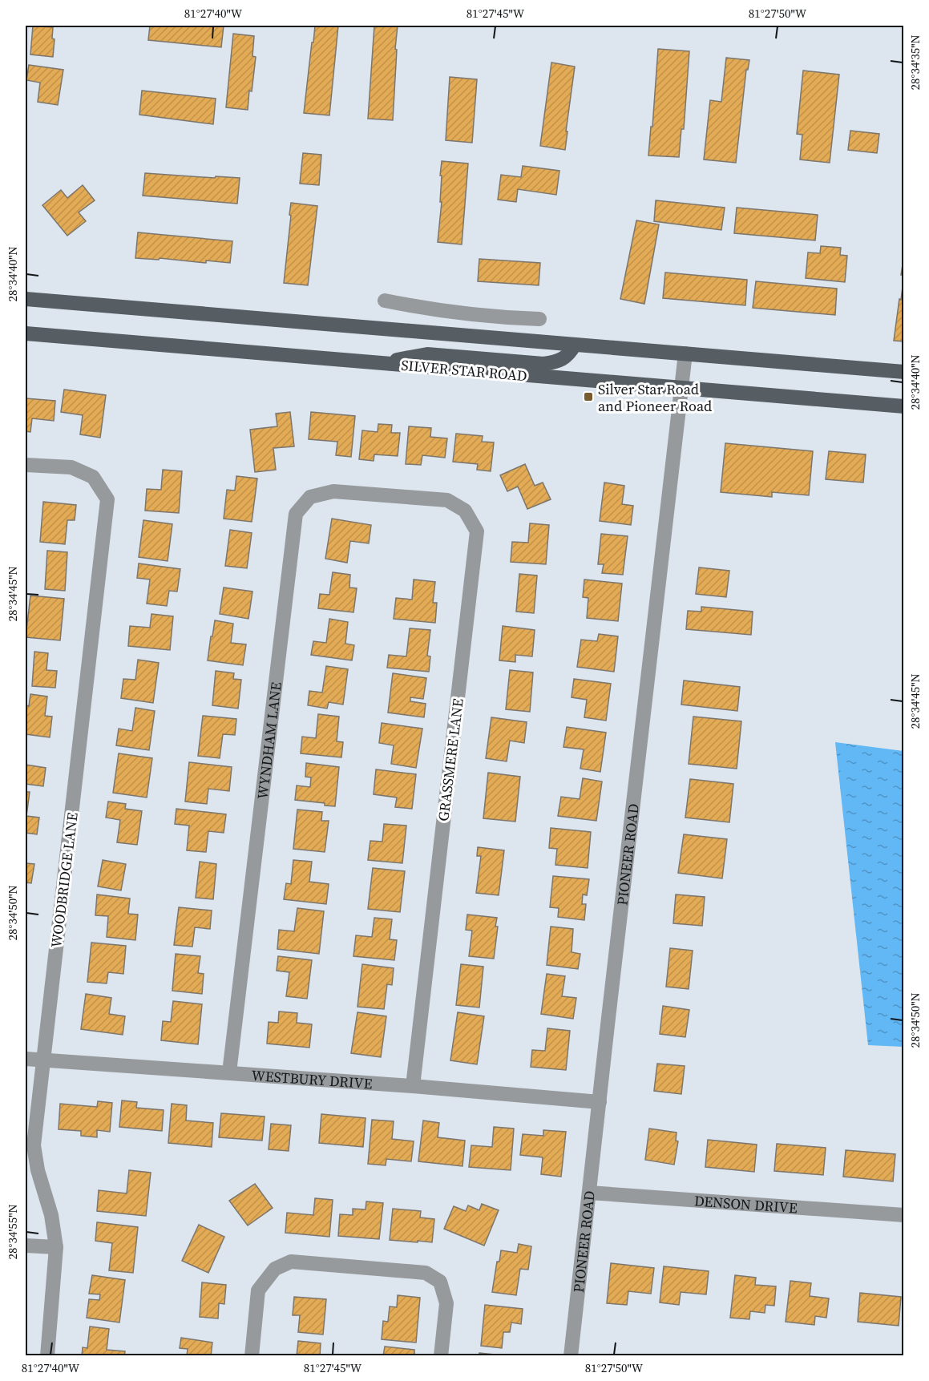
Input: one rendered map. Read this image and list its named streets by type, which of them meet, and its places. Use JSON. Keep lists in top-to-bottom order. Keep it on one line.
{"streets":{"main road":["SILVER STAR ROAD"],"street":["WYNDHAM LANE","GRASSMERE LANE","PIONEER ROAD","WOODBRIDGE LANE","WESTBURY DRIVE","DENSON DRIVE"]},"crossings":[["SILVER STAR ROAD","PIONEER ROAD"],["WYNDHAM LANE","GRASSMERE LANE"],["WYNDHAM LANE","WESTBURY DRIVE"],["GRASSMERE LANE","WESTBURY DRIVE"],["PIONEER ROAD","WESTBURY DRIVE"],["PIONEER ROAD","DENSON DRIVE"],["WOODBRIDGE LANE","WESTBURY DRIVE"]],"places":{"transit":["Silver Star Road and Pioneer Road"]},"coordinates":["81°27'40\"W","81°27'45\"W","81°27'50\"W","28°34'35\"N","28°34'40\"N","28°34'45\"N","28°34'50\"N","28°34'55\"N"]}
